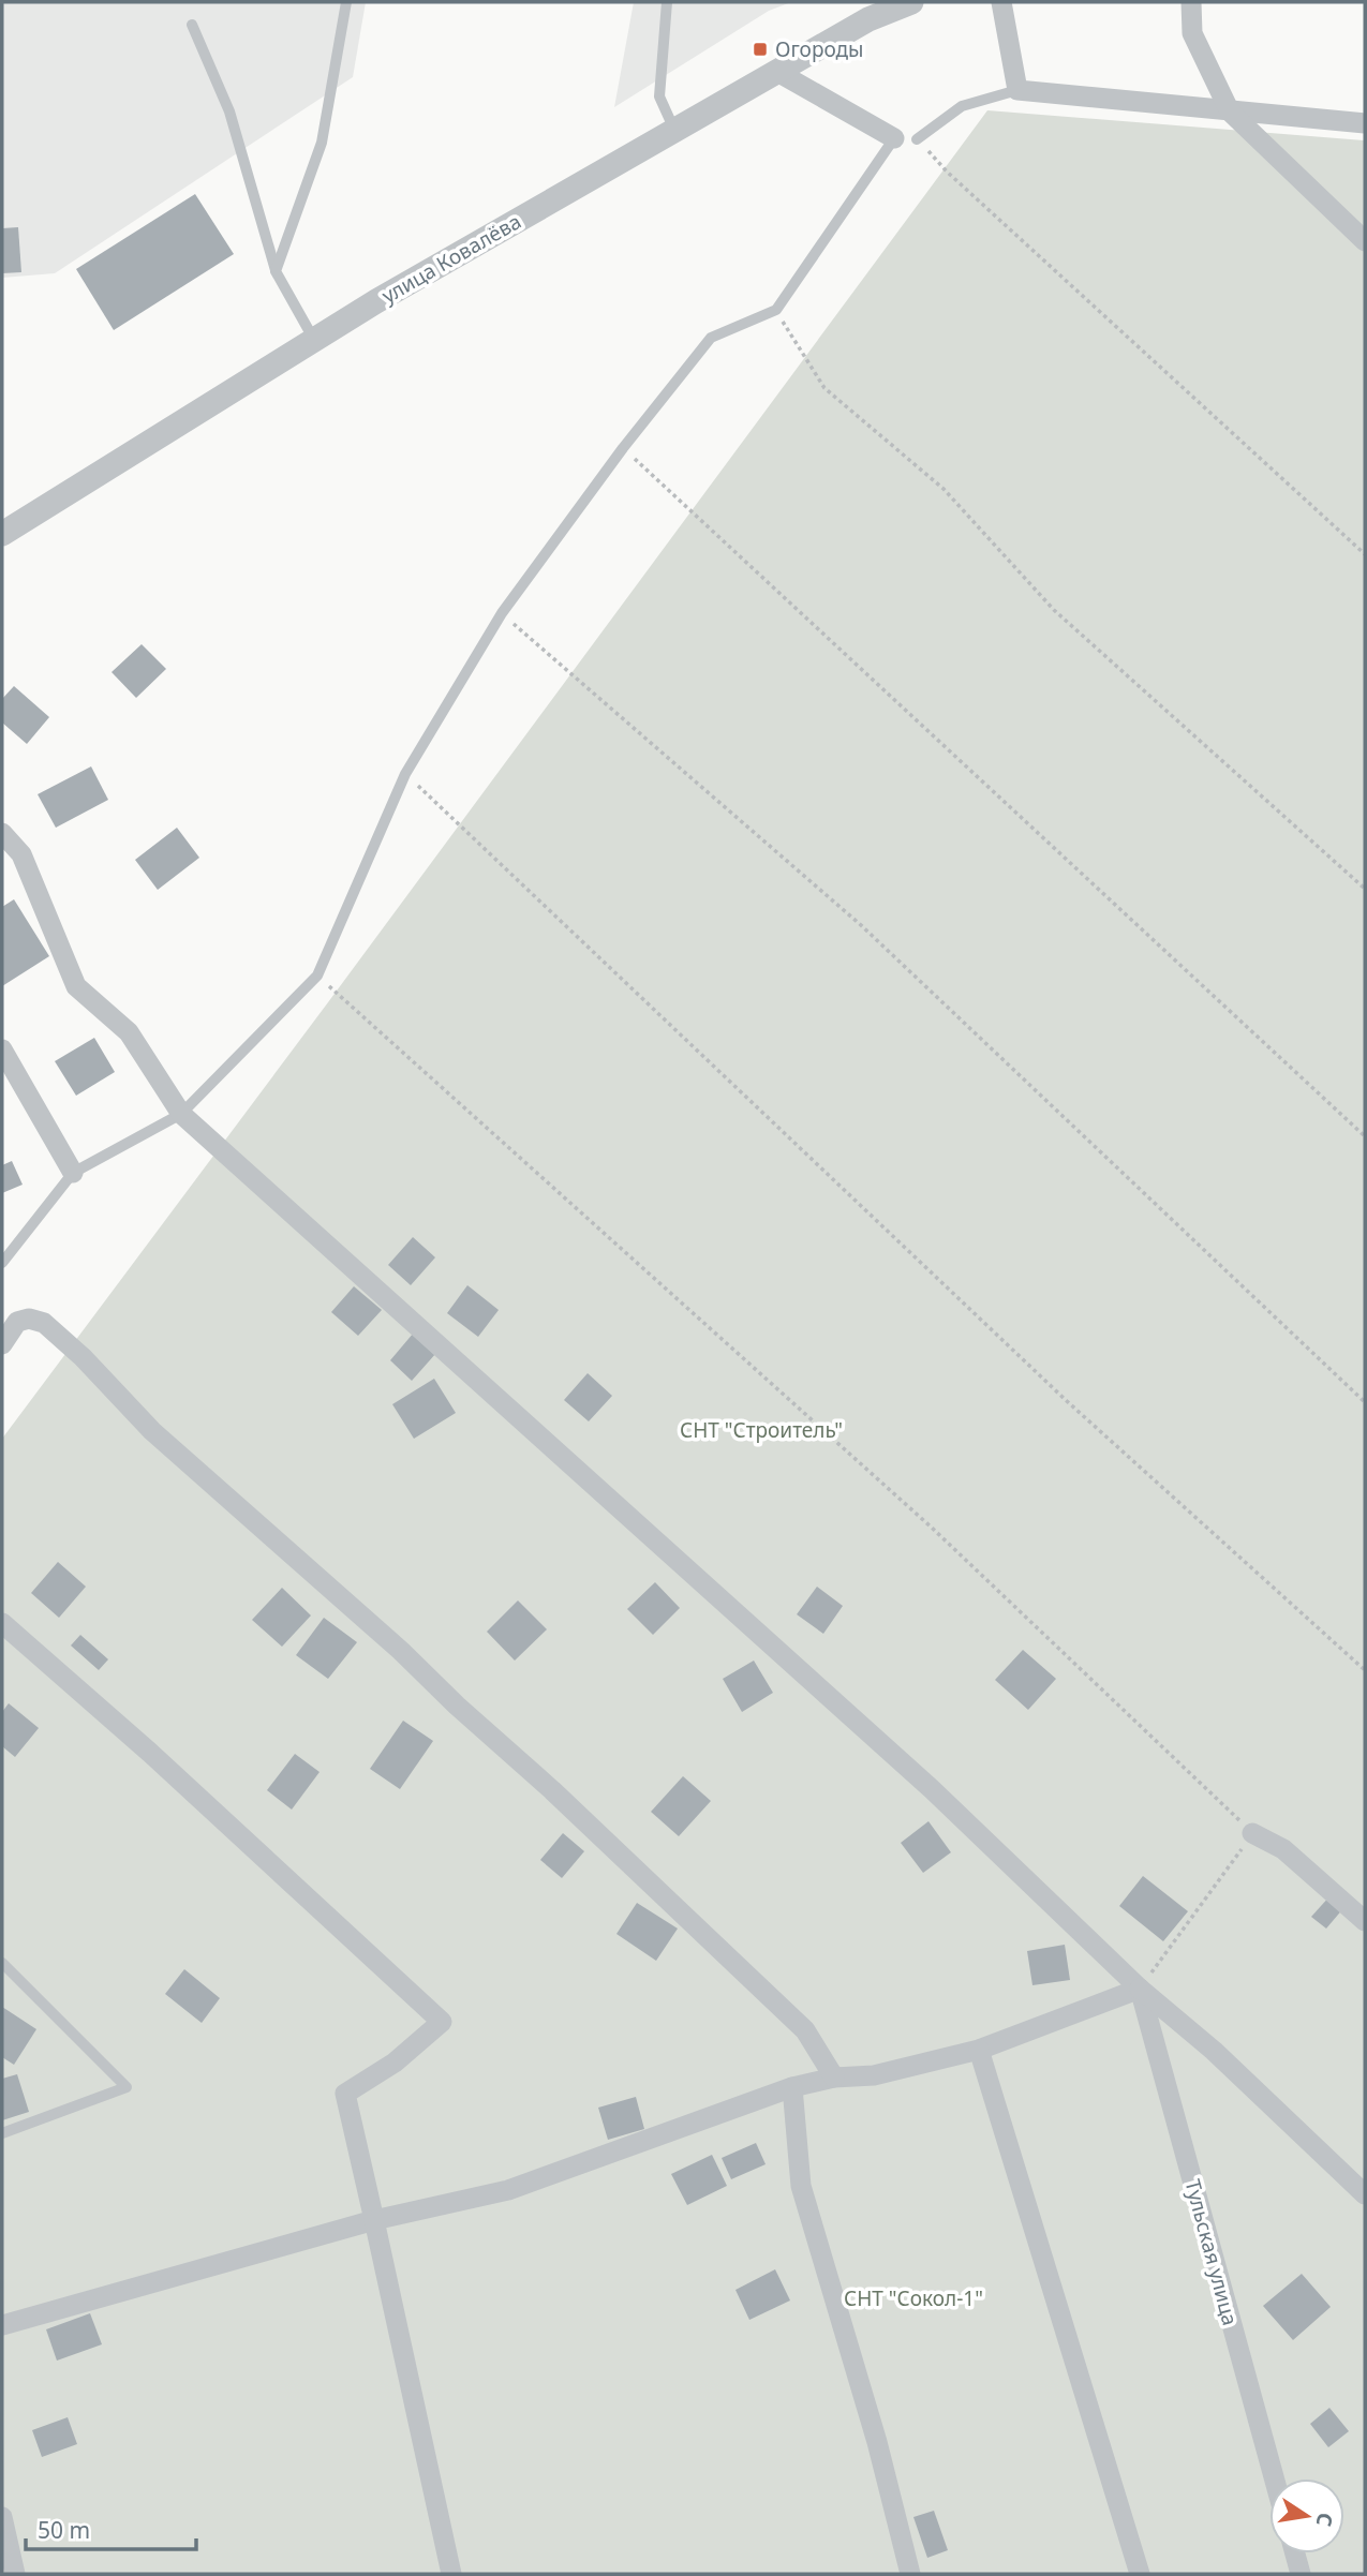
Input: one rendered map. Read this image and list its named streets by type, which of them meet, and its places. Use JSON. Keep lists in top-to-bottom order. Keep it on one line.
{"streets":{"street":["улица Ковалёва","Тульская улица"]},"parks":["СНТ \"Строитель\"","СНТ \"Сокол-1\""],"places":{"transit":["Огороды"]},"scale_bar":"50 m","north":"right"}
